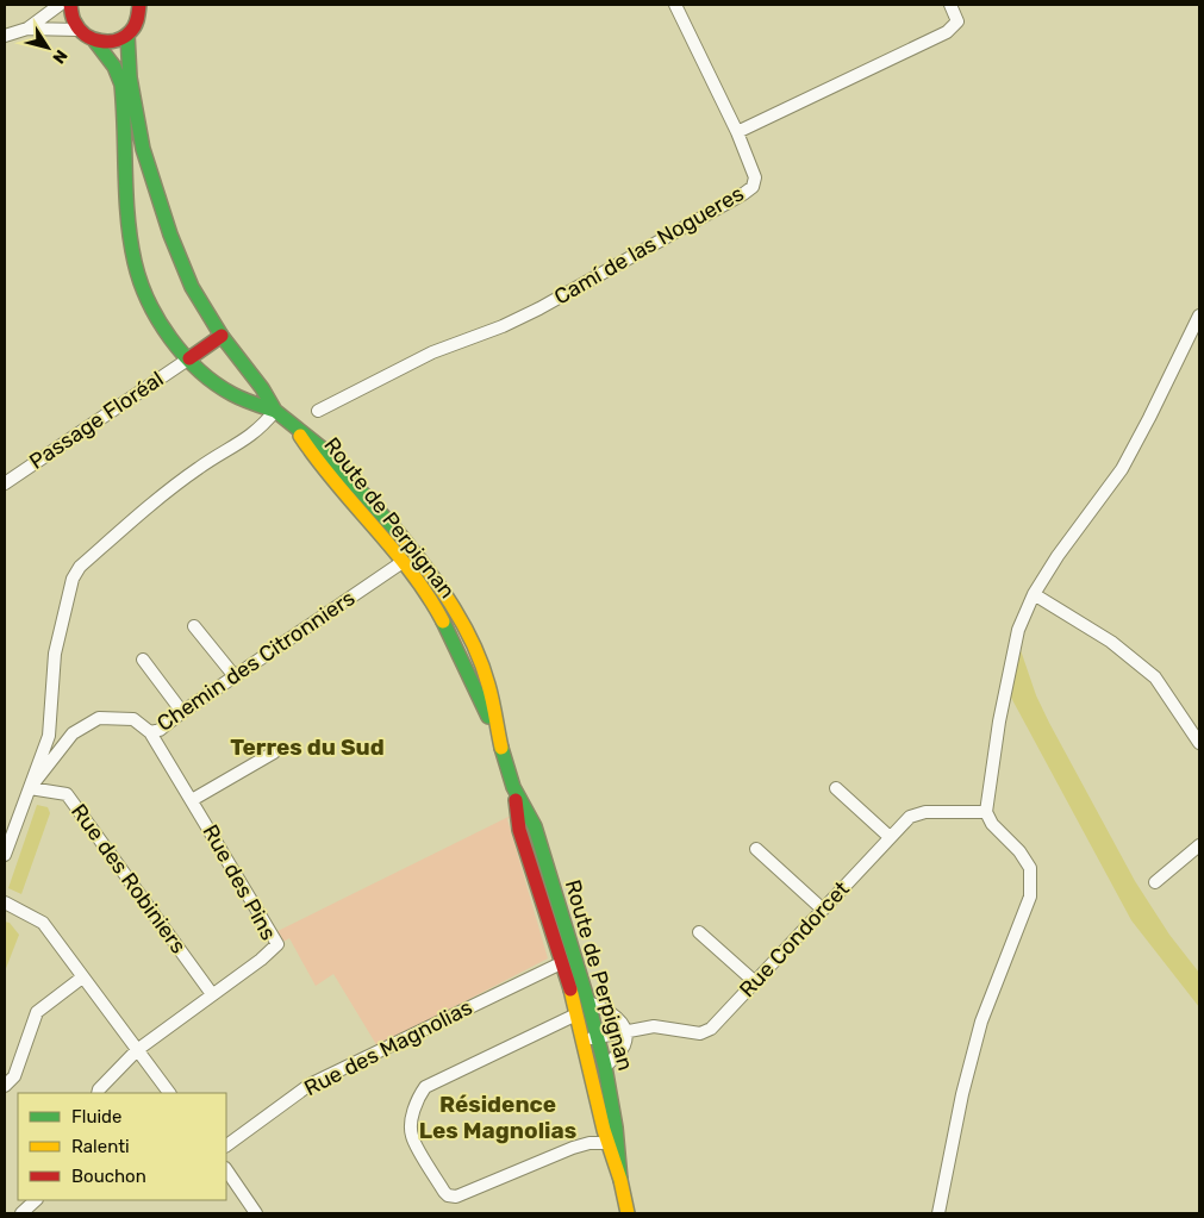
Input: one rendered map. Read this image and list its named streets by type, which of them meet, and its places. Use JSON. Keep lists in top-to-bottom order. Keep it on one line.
{"streets":{"main road":["Route de Perpignan"],"street":["Camí de las Nogueres","Passage Floréal","Chemin des Citronniers","Rue des Robiniers","Rue des Pins","Rue Condorcet","Rue des Magnolias"]},"crossings":[["Passage Floréal","Route de Perpignan"],["Route de Perpignan","Chemin des Citronniers"],["Route de Perpignan","Rue Condorcet"],["Route de Perpignan","Rue des Magnolias"],["Chemin des Citronniers","Rue des Robiniers"],["Chemin des Citronniers","Rue des Pins"],["Rue des Robiniers","Rue des Pins"]],"districts":["Terres du Sud","Résidence Les Magnolias"],"legend":["Fluide","Ralenti","Bouchon"],"north":"bottom right"}
